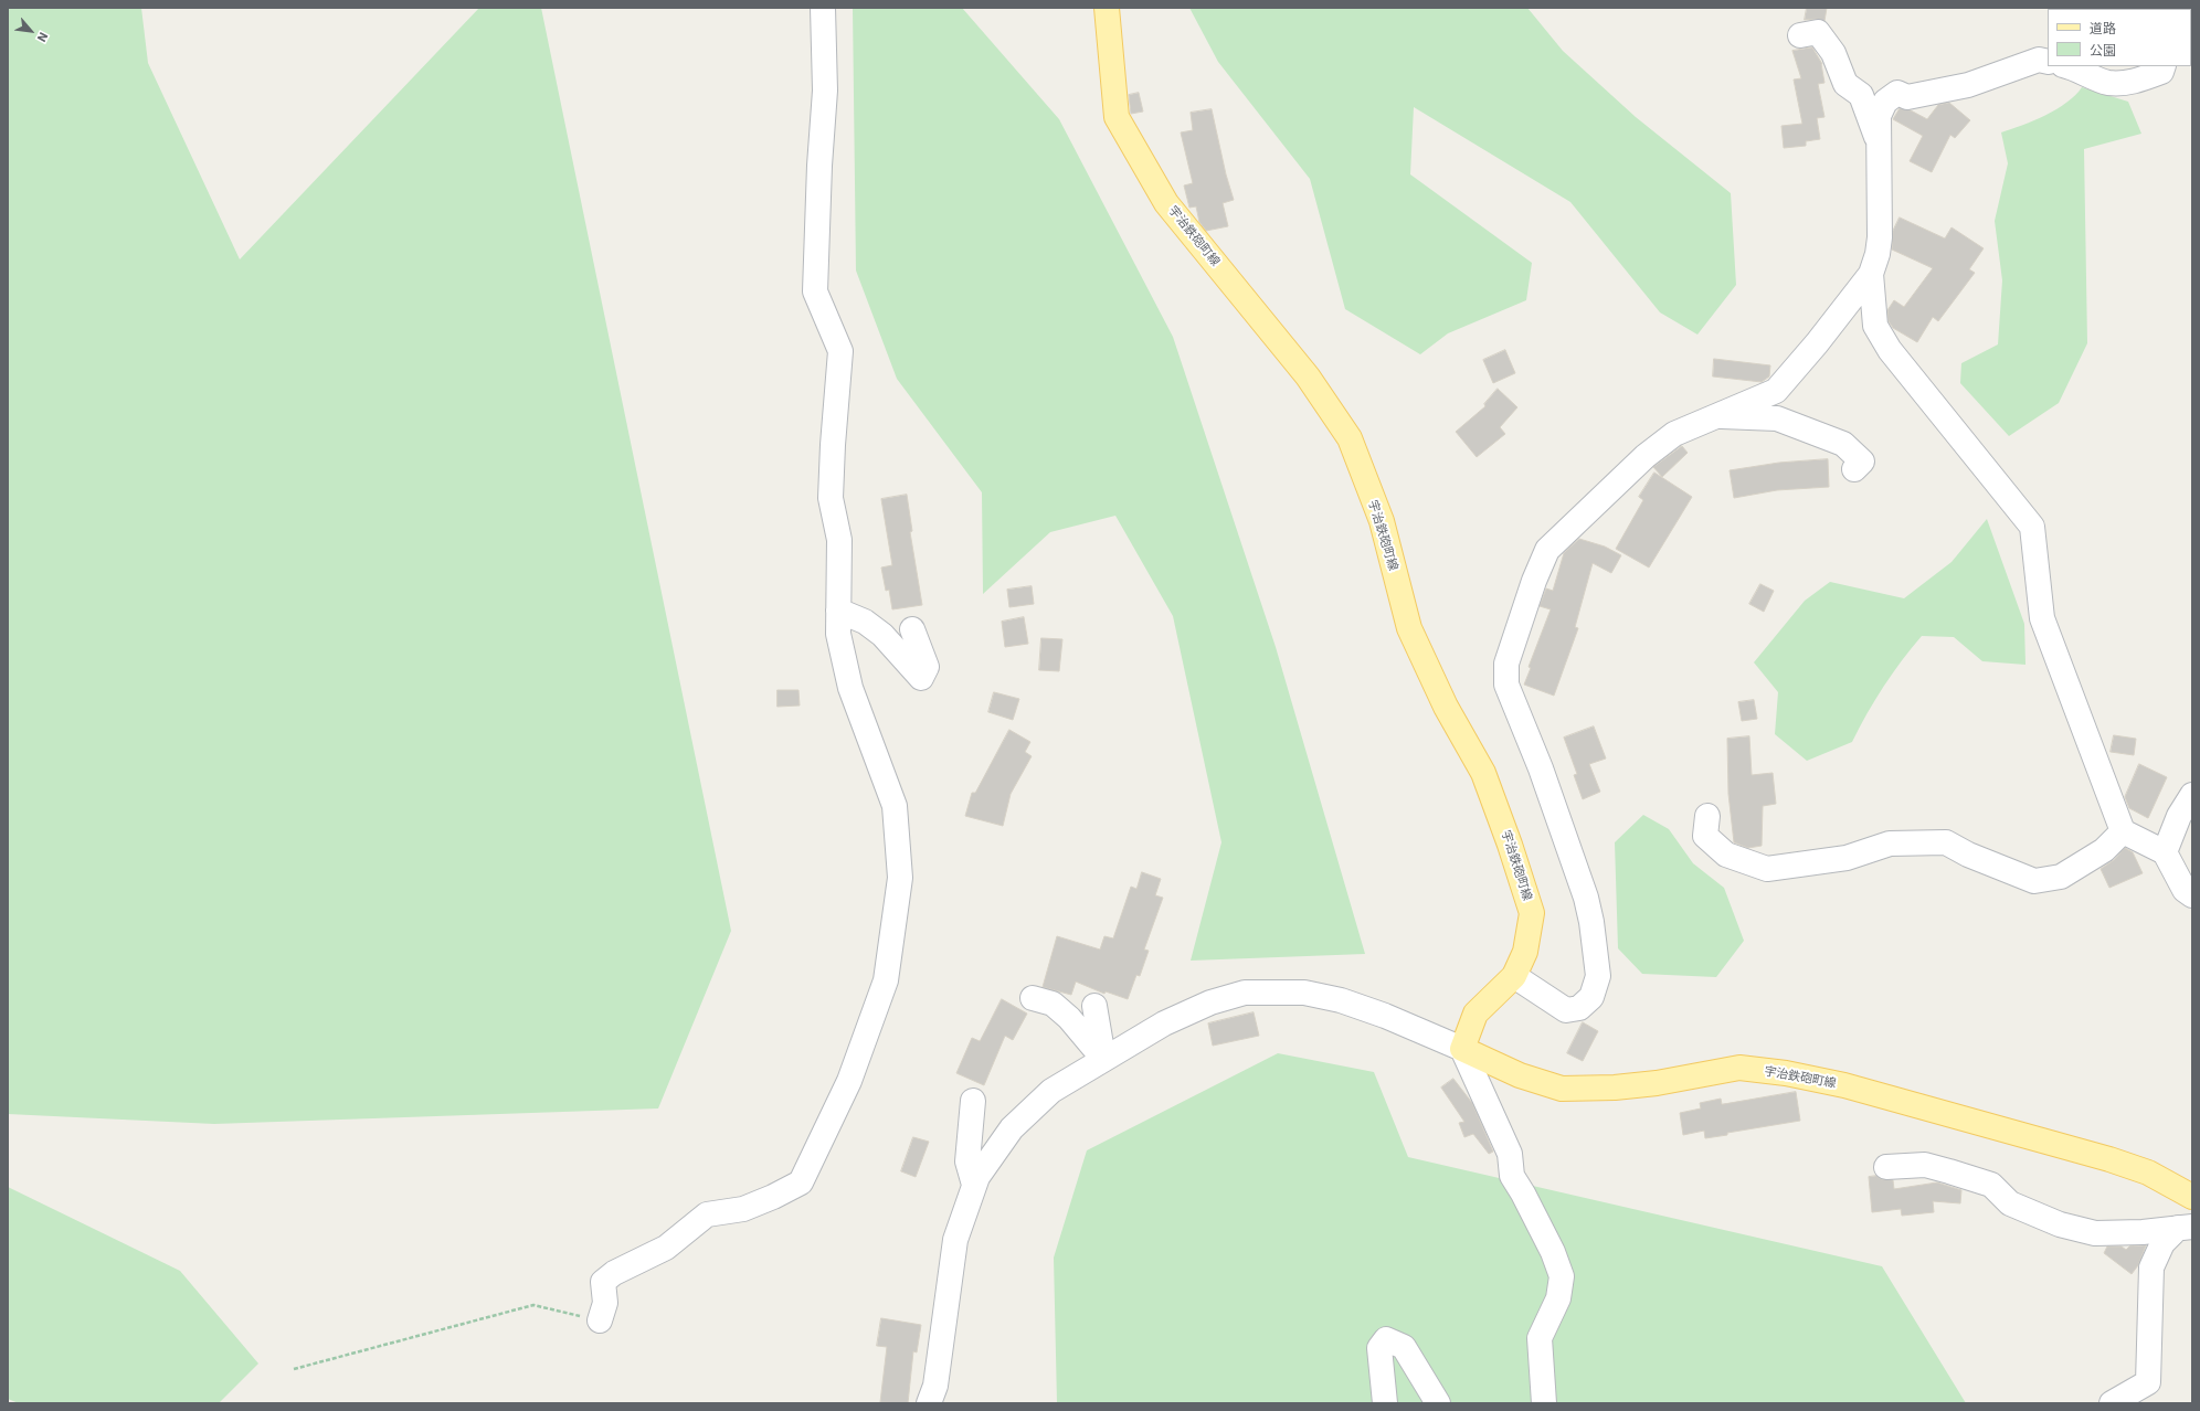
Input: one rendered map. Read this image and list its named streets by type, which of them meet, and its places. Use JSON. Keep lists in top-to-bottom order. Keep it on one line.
{"streets":{"main road":["宇治鉄砲町線"]},"legend":["道路","公園"],"north":"bottom right"}
